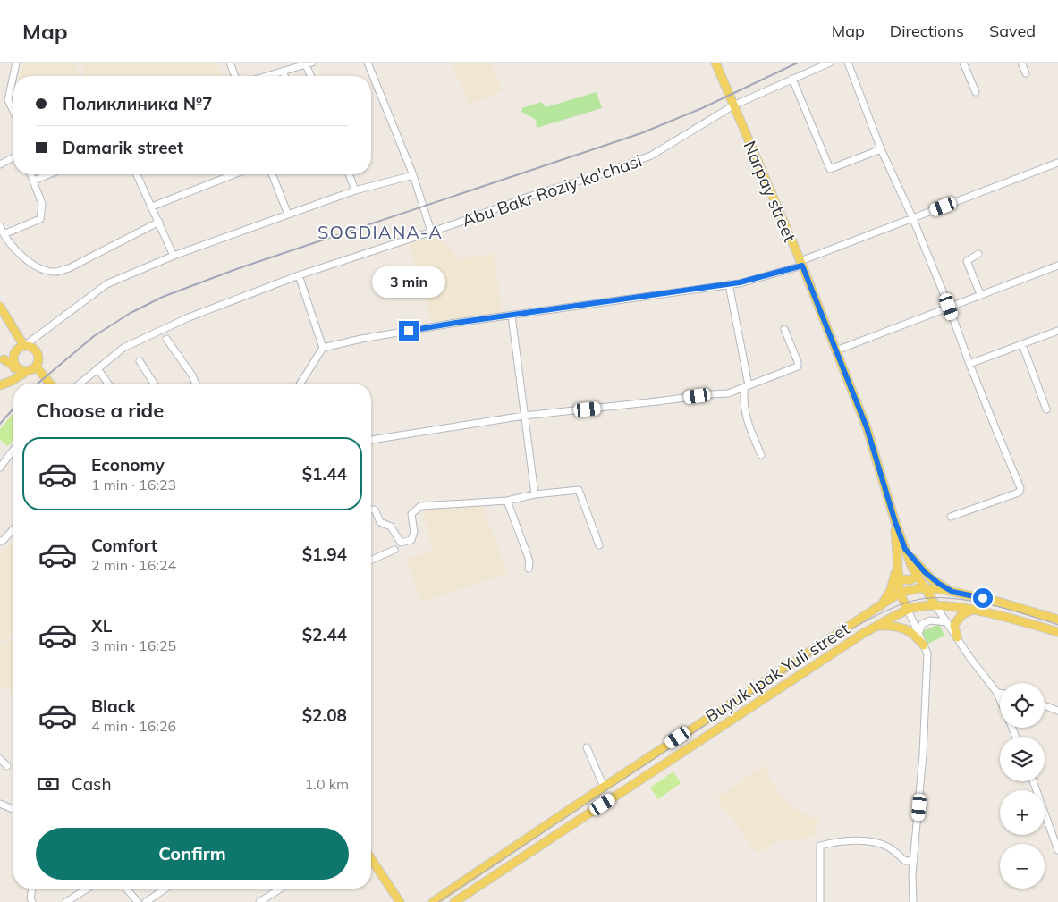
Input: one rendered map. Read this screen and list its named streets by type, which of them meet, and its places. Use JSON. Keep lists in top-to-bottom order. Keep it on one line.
{"streets":{"main road":["Narpay street","Buyuk Ipak Yuli street"],"street":["Abu Bakr Roziy ko'chasi"]},"crossings":[["Abu Bakr Roziy ko'chasi","Narpay street"],["Narpay street","Buyuk Ipak Yuli street"]],"districts":["SOGDIANA-А"],"page":{"header":"Map","nav":["Map","Directions","Saved"],"banner":["Поликлиника №7","Damarik street"],"bubble":"3 min","heading":"Choose a ride","list":[{"name":"Economy","note":"1 min · 16:23","value":"$1.44"},{"name":"Comfort","note":"2 min · 16:24","value":"$1.94"},{"name":"XL","note":"3 min · 16:25","value":"$2.44"},{"name":"Black","note":"4 min · 16:26","value":"$2.08"}],"map_buttons":["+","−"],"pay":["Cash","1.0 km"],"buttons":"Confirm"}}
